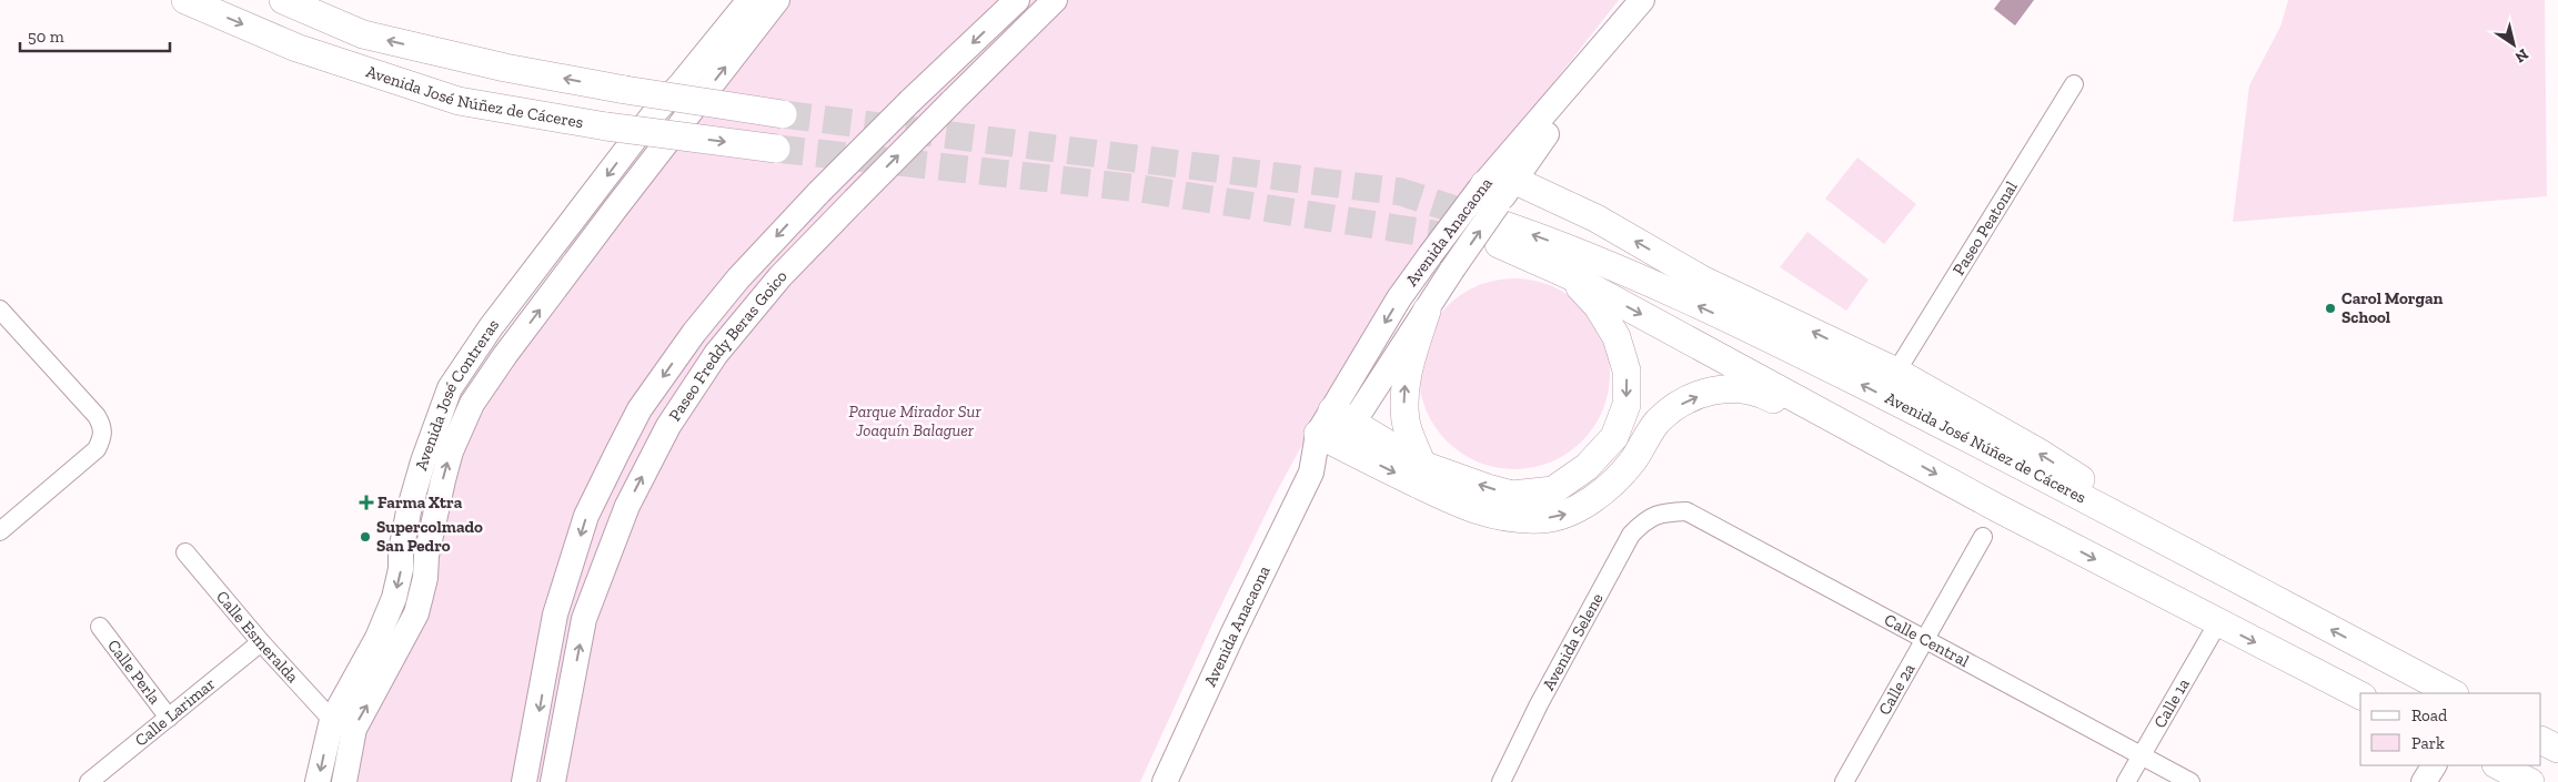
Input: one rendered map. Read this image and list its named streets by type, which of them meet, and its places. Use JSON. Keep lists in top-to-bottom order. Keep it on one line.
{"streets":{"main road":["Avenida José Núñez de Cáceres","Avenida Anacaona","Paseo Freddy Beras Goico","Avenida José Contreras"],"street":["Paseo Peatonal","Calle Esmeralda","Avenida Selene","Calle Central","Calle Perla","Calle 2a","Calle 1a","Calle Larimar"]},"crossings":[["Avenida José Núñez de Cáceres","Avenida Anacaona"],["Avenida José Contreras","Calle Esmeralda"],["Calle Esmeralda","Calle Larimar"],["Avenida Selene","Calle Central"],["Calle Central","Calle 2a"],["Calle Central","Calle 1a"],["Calle Perla","Calle Larimar"]],"parks":["Parque Mirador Sur Joaquín Balaguer"],"places":{"other":["Carol Morgan School","Supercolmado San Pedro"],"health":["Farma Xtra"]},"legend":["Road","Park"],"scale_bar":"50 m","north":"bottom right"}
